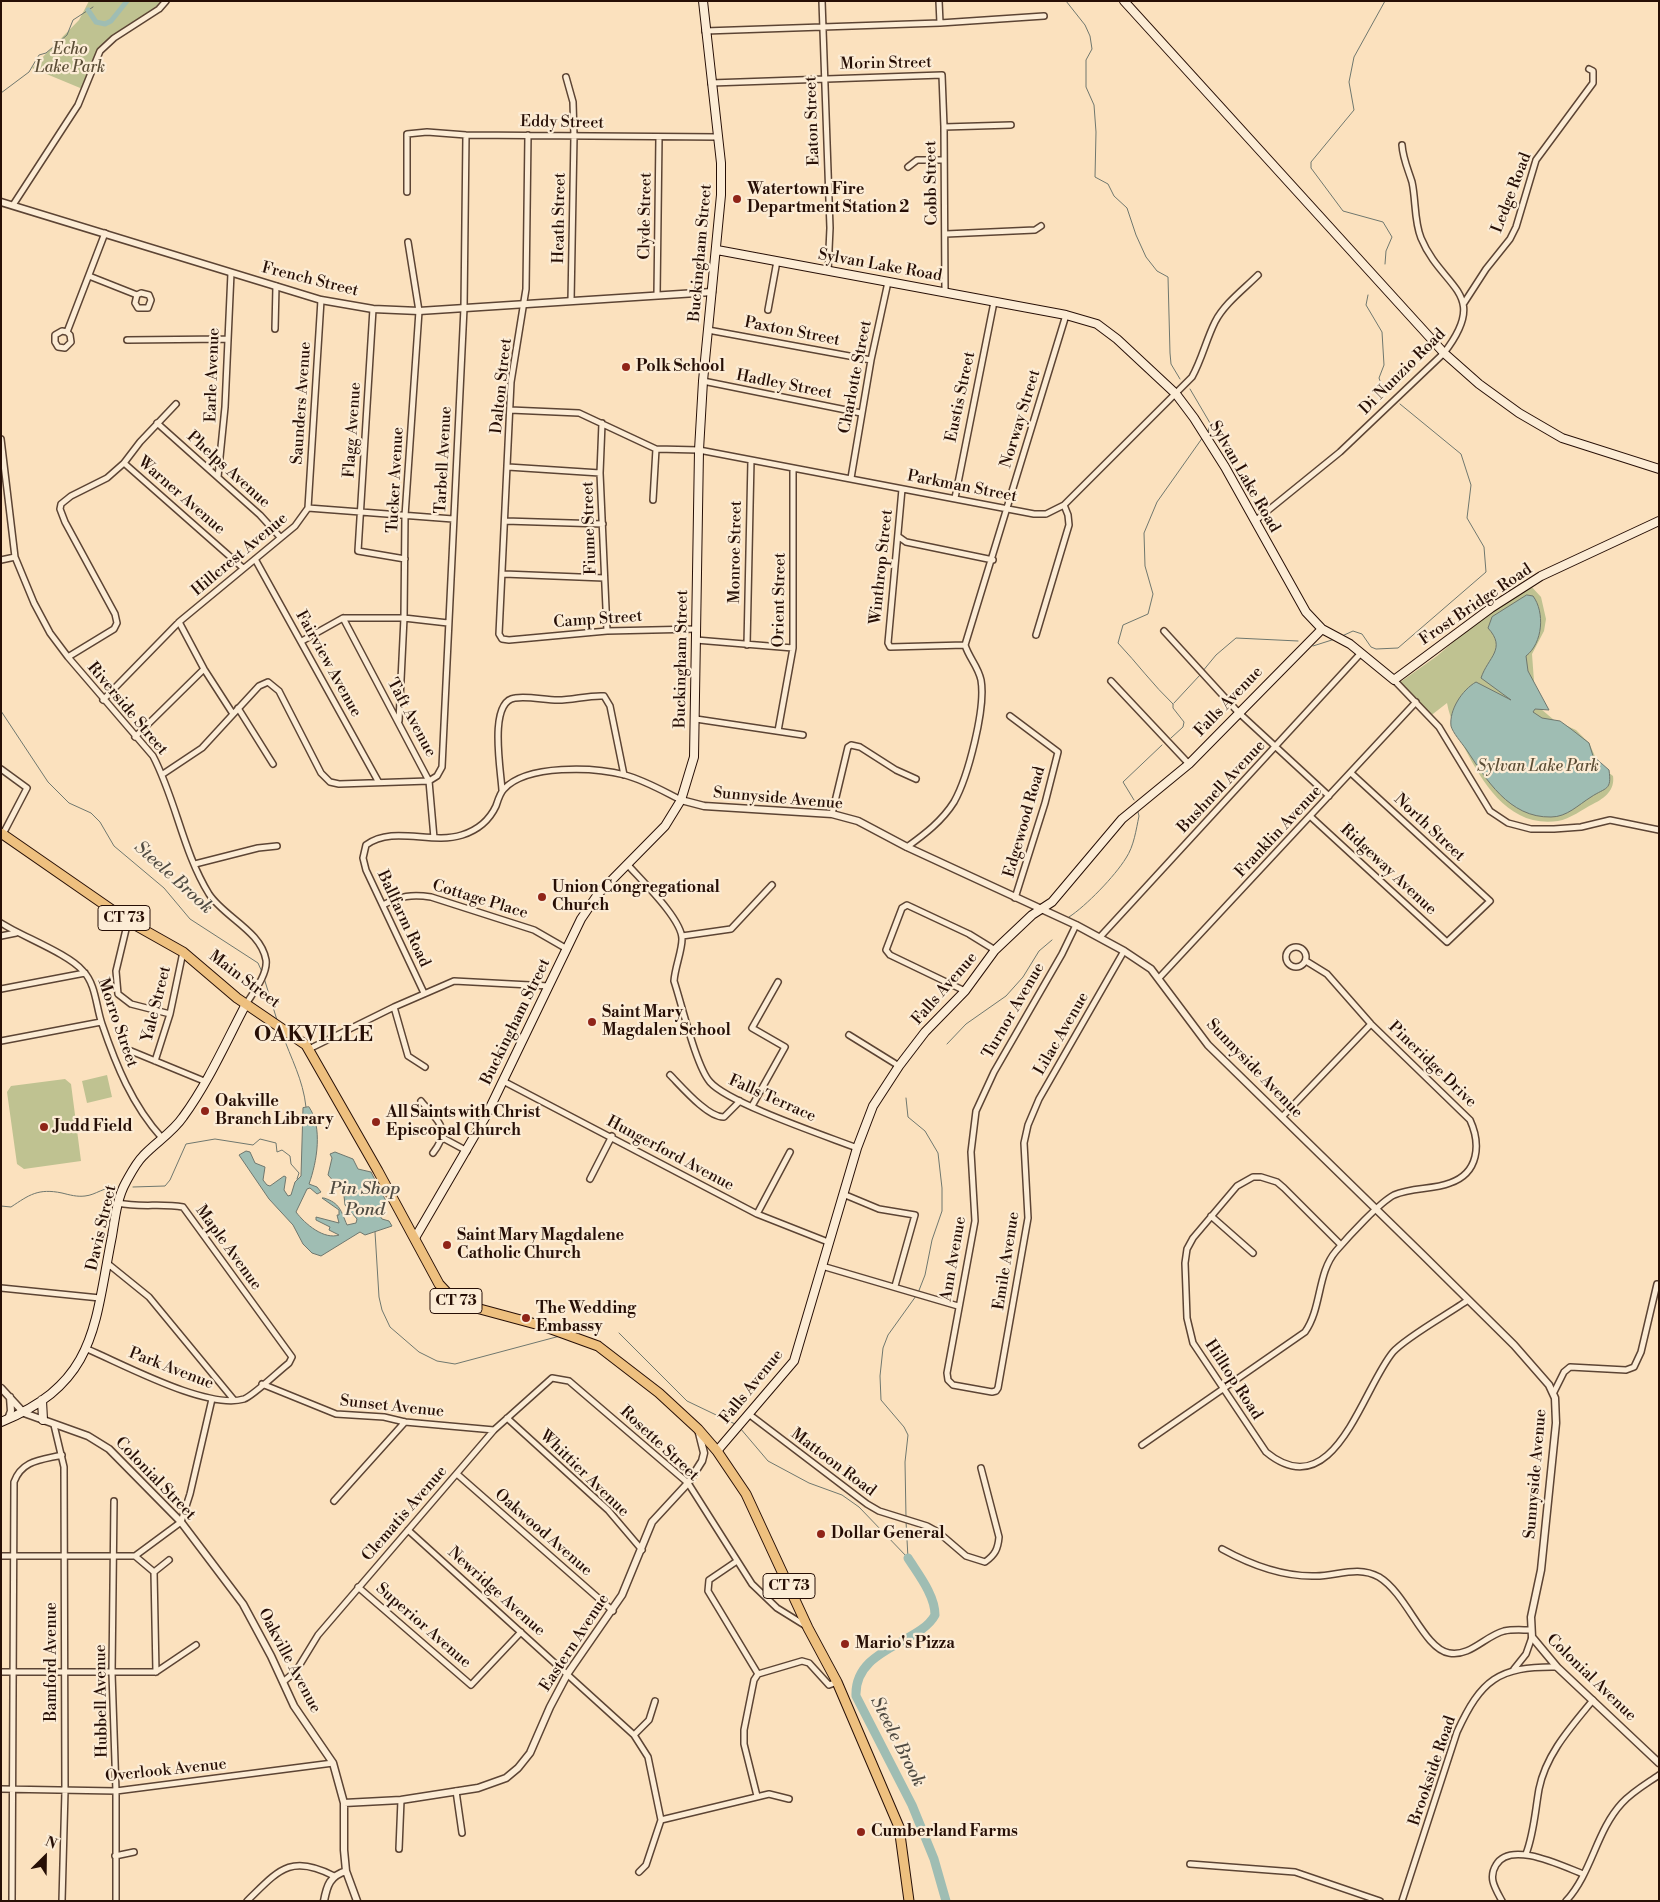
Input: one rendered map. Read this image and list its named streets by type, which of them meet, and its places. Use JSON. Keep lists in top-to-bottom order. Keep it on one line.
{"streets":{"main road":["Buckingham Street","Sylvan Lake Road","Frost Bridge Road","Falls Avenue","CT 73","Main Street","Davis Street"],"street":["Morin Street","Eaton Street","Eddy Street","Cobb Street","Ledge Road","Clyde Street","Heath Street","French Street","Paxton Street","Di Nunzio Road","Earle Avenue","Charlotte Street","Hadley Street","Dalton Street","Eustis Street","Saunders Avenue","Norway Street","Flagg Avenue","Tarbell Avenue","Phelps Avenue","Tucker Avenue","Parkman Street","Warner Avenue","Fiume Street","Monroe Street","Hillcrest Avenue","Winthrop Street","Orient Street","Camp Street","Fairview Avenue","Riverside Street","Taft Avenue","Bushnell Avenue","Sunnyside Avenue","Edgewood Road","North Street","Franklin Avenue","Ridgeway Avenue","Cottage Place","Ballfarm Road","Yale Street","Turnor Avenue","Morro Street","Lilac Avenue","Pineridge Drive","Falls Terrace","Hungerford Avenue","Maple Avenue","Ann Avenue","Emile Avenue","Park Avenue","Hilltop Road","Sunset Avenue","Rosette Street","Mattoon Road","Whittier Avenue","Colonial Street","Clematis Avenue","Oakwood Avenue","Newridge Avenue","Superior Avenue","Eastern Avenue","Oakville Avenue","Bamford Avenue","Colonial Avenue","Hubbell Avenue","Overlook Avenue","Brookside Road"]},"crossings":[["Morin Street","Eaton Street"],["Morin Street","Cobb Street"],["Morin Street","Buckingham Street"],["Eaton Street","Sylvan Lake Road"],["Eddy Street","Clyde Street"],["Eddy Street","Heath Street"],["Eddy Street","Buckingham Street"],["Eddy Street","Dalton Street"],["Eddy Street","Tarbell Avenue"],["Cobb Street","Sylvan Lake Road"],["Ledge Road","Di Nunzio Road"],["Clyde Street","French Street"],["Heath Street","French Street"],["Buckingham Street","Sylvan Lake Road"],["Buckingham Street","French Street"],["Buckingham Street","Paxton Street"],["Buckingham Street","Hadley Street"],["Buckingham Street","Parkman Street"],["Buckingham Street","Camp Street"],["Buckingham Street","Sunnyside Avenue"],["Buckingham Street","Cottage Place"],["Buckingham Street","Main Street"],["Buckingham Street","Hungerford Avenue"],["Sylvan Lake Road","Di Nunzio Road"],["Sylvan Lake Road","Charlotte Street"],["Sylvan Lake Road","Eustis Street"],["Sylvan Lake Road","Norway Street"],["Sylvan Lake Road","Parkman Street"],["Sylvan Lake Road","Frost Bridge Road"],["Sylvan Lake Road","Falls Avenue"],["Sylvan Lake Road","Bushnell Avenue"],["Sylvan Lake Road","Franklin Avenue"],["French Street","Earle Avenue"],["French Street","Dalton Street"],["French Street","Saunders Avenue"],["French Street","Flagg Avenue"],["French Street","Tarbell Avenue"],["French Street","Tucker Avenue"],["Paxton Street","Charlotte Street"],["Earle Avenue","Phelps Avenue"],["Charlotte Street","Hadley Street"],["Charlotte Street","Parkman Street"],["Dalton Street","Camp Street"],["Eustis Street","Parkman Street"],["Saunders Avenue","Hillcrest Avenue"],["Norway Street","Parkman Street"],["Norway Street","Winthrop Street"],["Flagg Avenue","Tucker Avenue"],["Flagg Avenue","Hillcrest Avenue"],["Tarbell Avenue","Hillcrest Avenue"],["Tarbell Avenue","Taft Avenue"],["Phelps Avenue","Hillcrest Avenue"],["Tucker Avenue","Hillcrest Avenue"],["Tucker Avenue","Taft Avenue"],["Parkman Street","Monroe Street"],["Parkman Street","Winthrop Street"],["Parkman Street","Orient Street"],["Warner Avenue","Hillcrest Avenue"],["Fiume Street","Camp Street"],["Hillcrest Avenue","Fairview Avenue"],["Hillcrest Avenue","Riverside Street"],["Falls Avenue","Sunnyside Avenue"],["Falls Avenue","CT 73"],["Falls Avenue","Falls Terrace"],["Falls Avenue","Hungerford Avenue"],["Falls Avenue","Mattoon Road"],["Riverside Street","Main Street"],["Riverside Street","Davis Street"],["Taft Avenue","Ballfarm Road"],["Bushnell Avenue","Sunnyside Avenue"],["Sunnyside Avenue","Edgewood Road"],["Sunnyside Avenue","Franklin Avenue"],["Sunnyside Avenue","Turnor Avenue"],["Sunnyside Avenue","Lilac Avenue"],["Sunnyside Avenue","Pineridge Drive"],["Sunnyside Avenue","Hilltop Road"],["Sunnyside Avenue","Colonial Avenue"],["North Street","Franklin Avenue"],["North Street","Ridgeway Avenue"],["Franklin Avenue","Ridgeway Avenue"],["Cottage Place","Ballfarm Road"],["CT 73","Main Street"],["CT 73","Rosette Street"],["CT 73","Eastern Avenue"],["Main Street","Yale Street"],["Main Street","Davis Street"],["Main Street","Eastern Avenue"],["Yale Street","Davis Street"],["Turnor Avenue","Ann Avenue"],["Morro Street","Davis Street"],["Lilac Avenue","Emile Avenue"],["Pineridge Drive","Hilltop Road"],["Davis Street","Maple Avenue"],["Davis Street","Park Avenue"],["Davis Street","Colonial Street"],["Maple Avenue","Park Avenue"],["Ann Avenue","Emile Avenue"],["Park Avenue","Sunset Avenue"],["Sunset Avenue","Clematis Avenue"],["Rosette Street","Clematis Avenue"],["Rosette Street","Eastern Avenue"],["Whittier Avenue","Clematis Avenue"],["Whittier Avenue","Eastern Avenue"],["Colonial Street","Oakville Avenue"],["Colonial Street","Bamford Avenue"],["Clematis Avenue","Oakwood Avenue"],["Clematis Avenue","Newridge Avenue"],["Clematis Avenue","Superior Avenue"],["Clematis Avenue","Oakville Avenue"],["Oakwood Avenue","Eastern Avenue"],["Newridge Avenue","Superior Avenue"],["Newridge Avenue","Eastern Avenue"],["Eastern Avenue","Oakville Avenue"],["Oakville Avenue","Overlook Avenue"],["Bamford Avenue","Overlook Avenue"],["Colonial Avenue","Brookside Road"],["Hubbell Avenue","Overlook Avenue"]],"districts":["OAKVILLE"],"water":["Steele Brook","Pin Shop Pond"],"parks":["Echo Lake Park","Sylvan Lake Park"],"places":["Watertown Fire Department Station 2","Polk School","Union Congregational Church","Saint Mary Magdalen School","Oakville Branch Library","All Saints with Christ Episcopal Church","Judd Field","Saint Mary Magdalene Catholic Church","The Wedding Embassy","Dollar General","Mario's Pizza","Cumberland Farms"],"north":"top right"}
